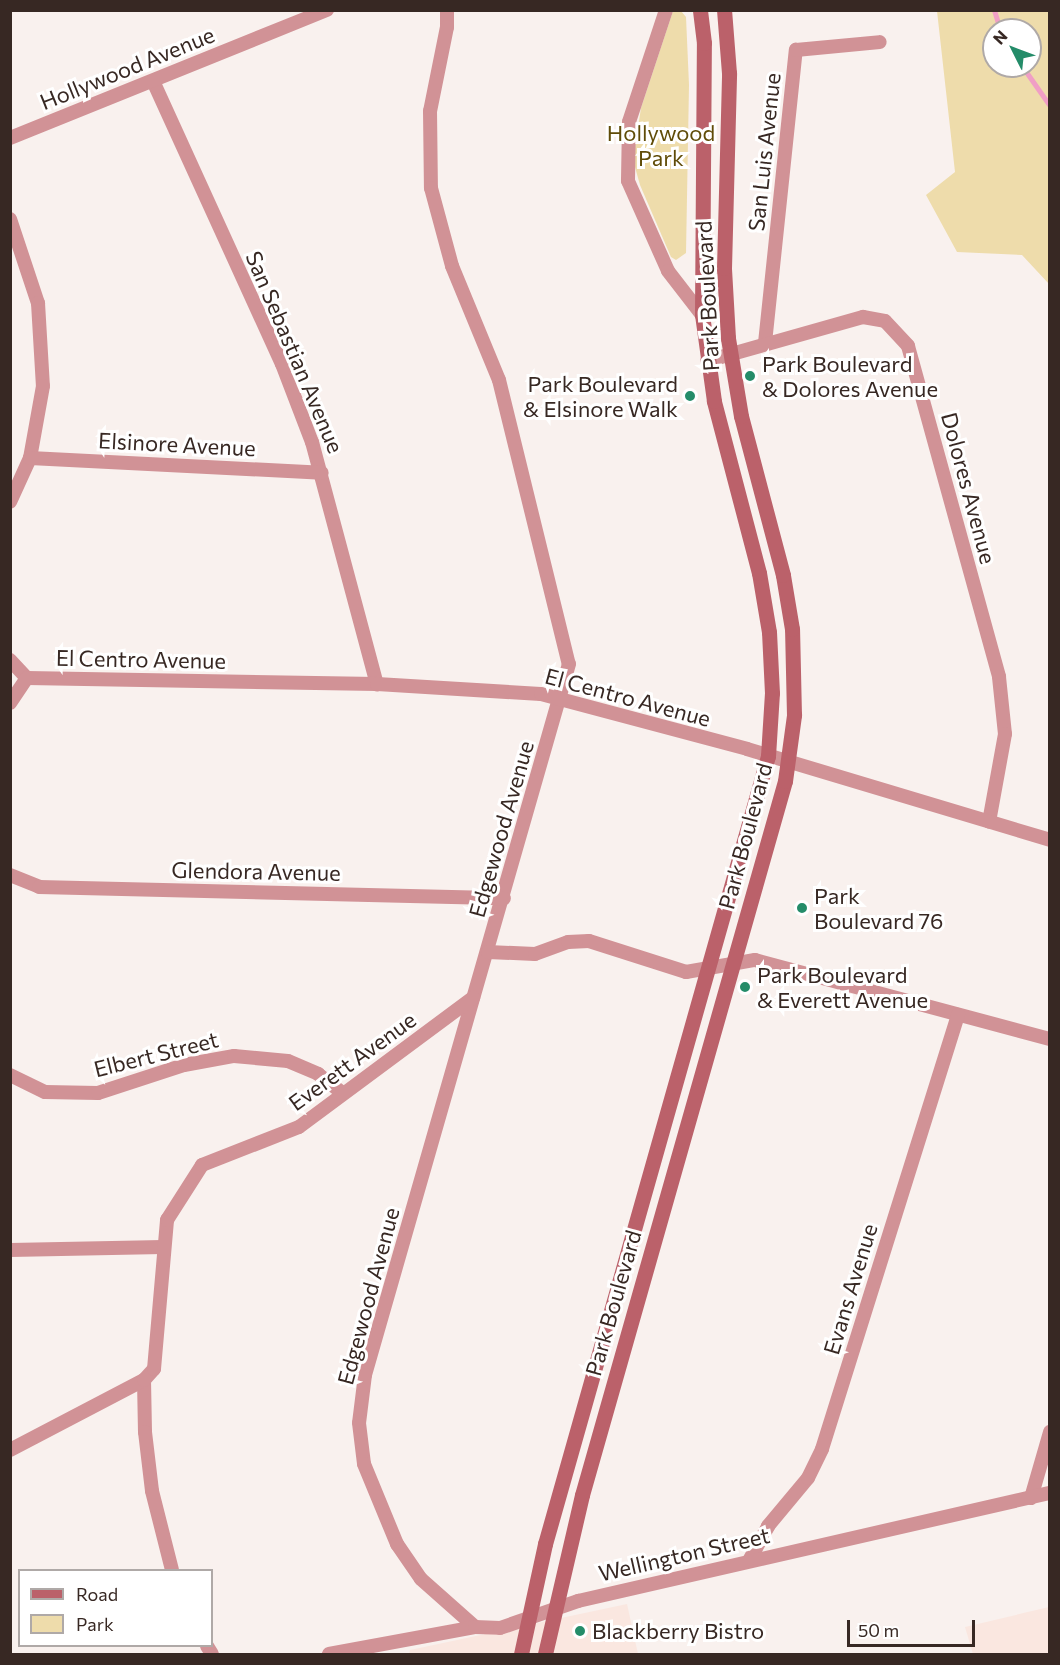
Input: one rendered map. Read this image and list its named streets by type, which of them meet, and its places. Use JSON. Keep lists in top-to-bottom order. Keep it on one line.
{"streets":{"main road":["Park Boulevard"],"street":["Hollywood Avenue","San Luis Avenue","San Sebastian Avenue","Elsinore Avenue","Dolores Avenue","El Centro Avenue","Edgewood Avenue","Glendora Avenue","Elbert Street","Everett Avenue","Evans Avenue","Wellington Street"]},"crossings":[["Hollywood Avenue","San Sebastian Avenue"],["San Luis Avenue","Dolores Avenue"],["Park Boulevard","Dolores Avenue"],["Park Boulevard","El Centro Avenue"],["Park Boulevard","Wellington Street"],["San Sebastian Avenue","Elsinore Avenue"],["San Sebastian Avenue","El Centro Avenue"],["Dolores Avenue","El Centro Avenue"],["El Centro Avenue","Edgewood Avenue"],["Edgewood Avenue","Glendora Avenue"],["Edgewood Avenue","Everett Avenue"],["Edgewood Avenue","Wellington Street"],["Elbert Street","Everett Avenue"],["Evans Avenue","Wellington Street"]],"parks":["Hollywood Park"],"places":["Park Boulevard & Dolores Avenue","Park Boulevard & Elsinore Walk","Park Boulevard 76","Park Boulevard & Everett Avenue","Blackberry Bistro"],"legend":["Road","Park"],"scale_bar":"50 m","north":"top left"}
